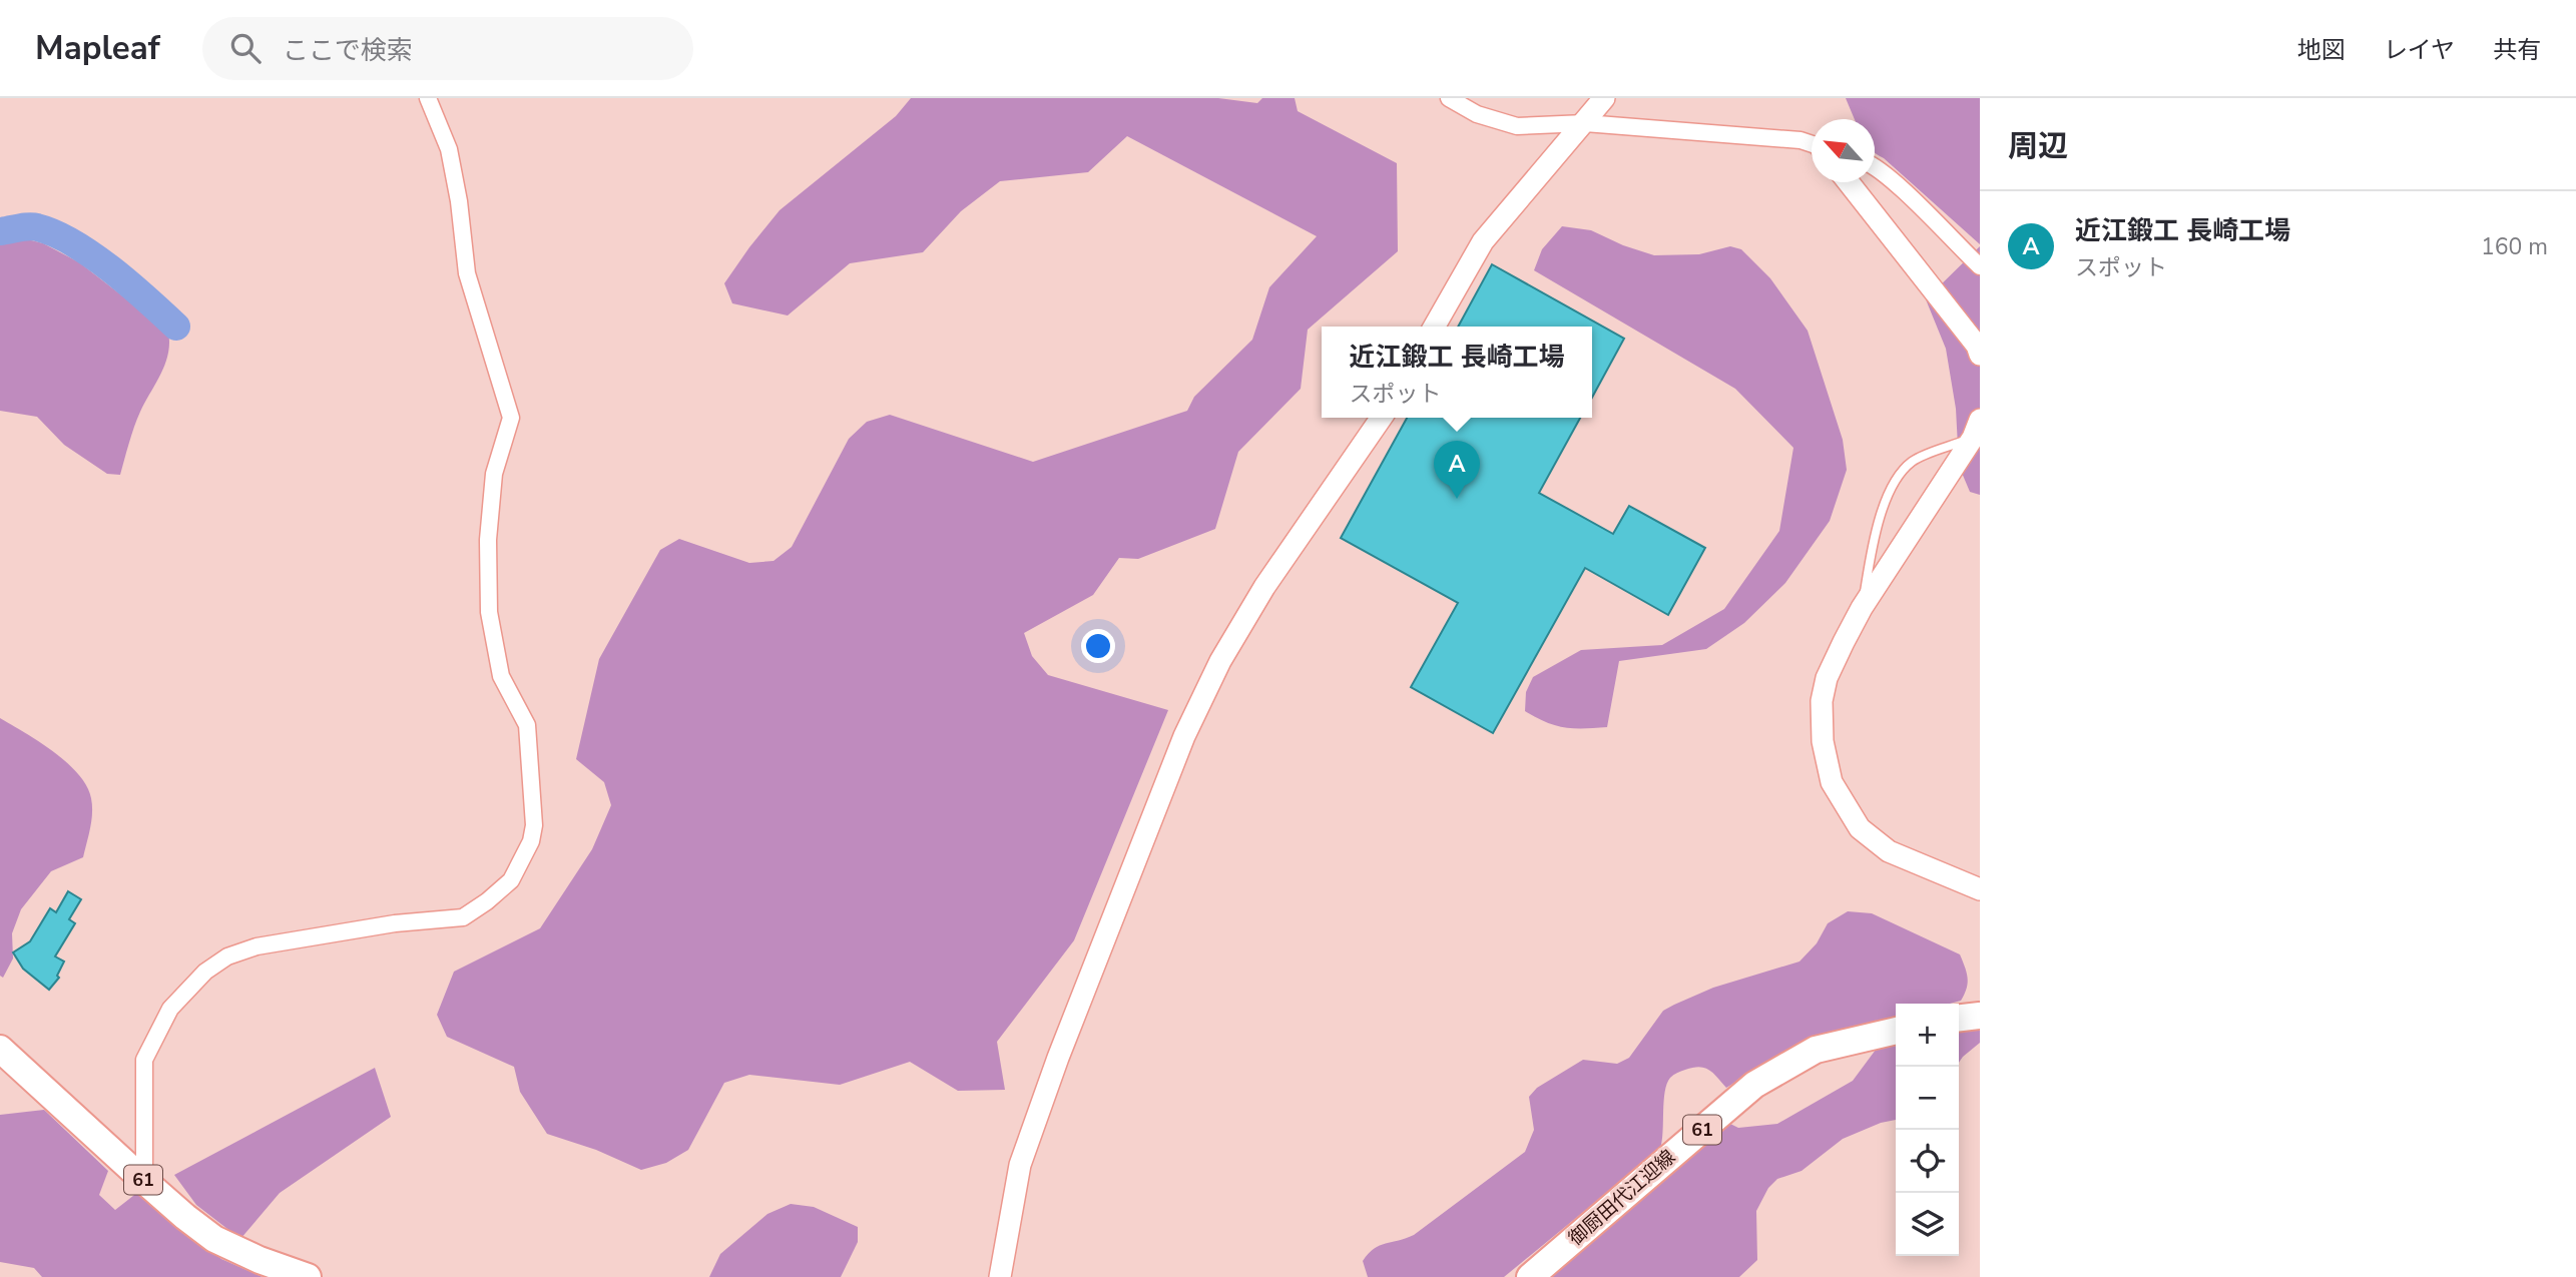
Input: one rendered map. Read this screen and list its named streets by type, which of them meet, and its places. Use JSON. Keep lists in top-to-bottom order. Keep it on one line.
{"streets":{"main road":["61","御厨田代江迎線"]},"north":"top left","page":{"header":"Mapleaf","search":"ここで検索","nav":["地図","レイヤ","共有"],"heading":"周辺","list":[{"mark":"A","name":"近江鍛工 長崎工場","note":"スポット","value":"160 m"}],"popup":["近江鍛工 長崎工場","スポット"],"pins":"A","map_buttons":["+","−"]}}
